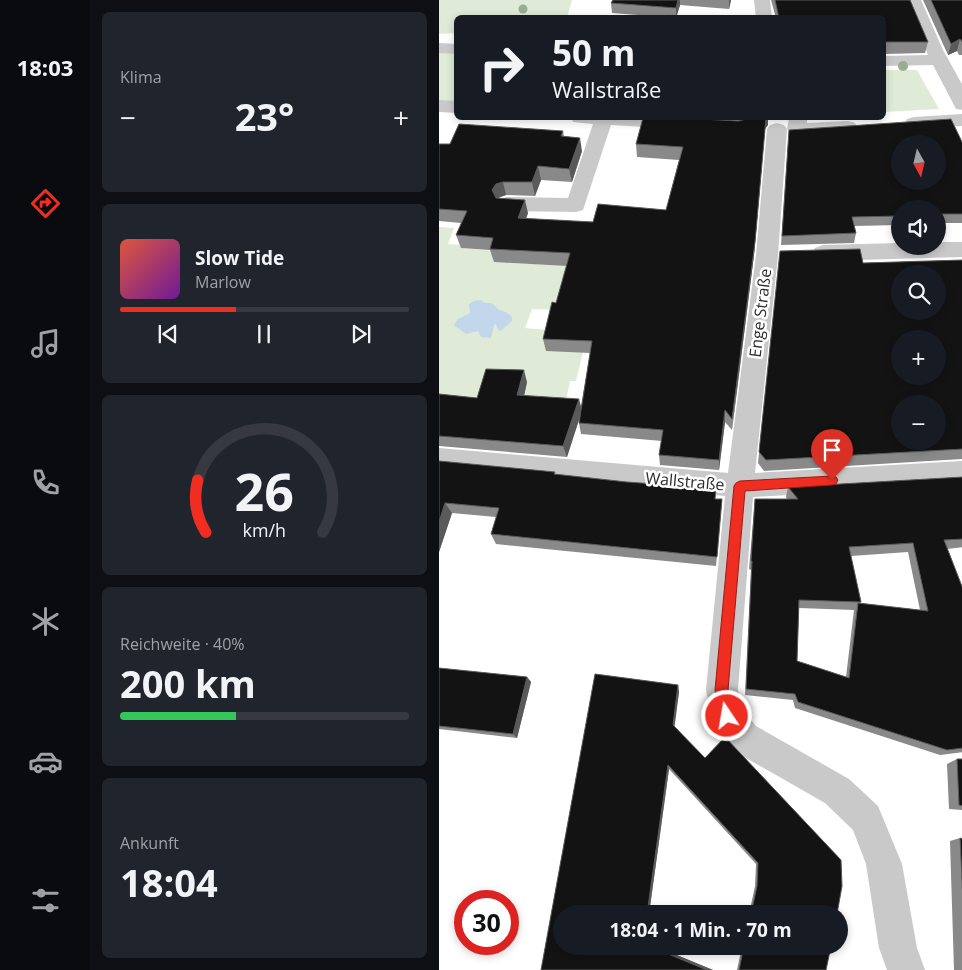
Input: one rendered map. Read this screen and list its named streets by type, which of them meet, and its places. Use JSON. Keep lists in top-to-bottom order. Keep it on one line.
{"streets":{"street":["Enge Straße","Wallstraße"]},"crossings":[["Enge Straße","Wallstraße"]],"north":"bottom","page":{"tabs":"18:03","tile":["Klima",["Reichweite · 40%","200 km"],["Ankunft","18:04"]],"turn":["50 m","Wallstraße"],"heat":["−","23°","+"],"map_buttons":["+","−"],"song":["Slow Tide","Marlow"],"limit":"30","trip":"18:04 · 1 Min. · 70 m","gauge":["26","km/h"]}}
